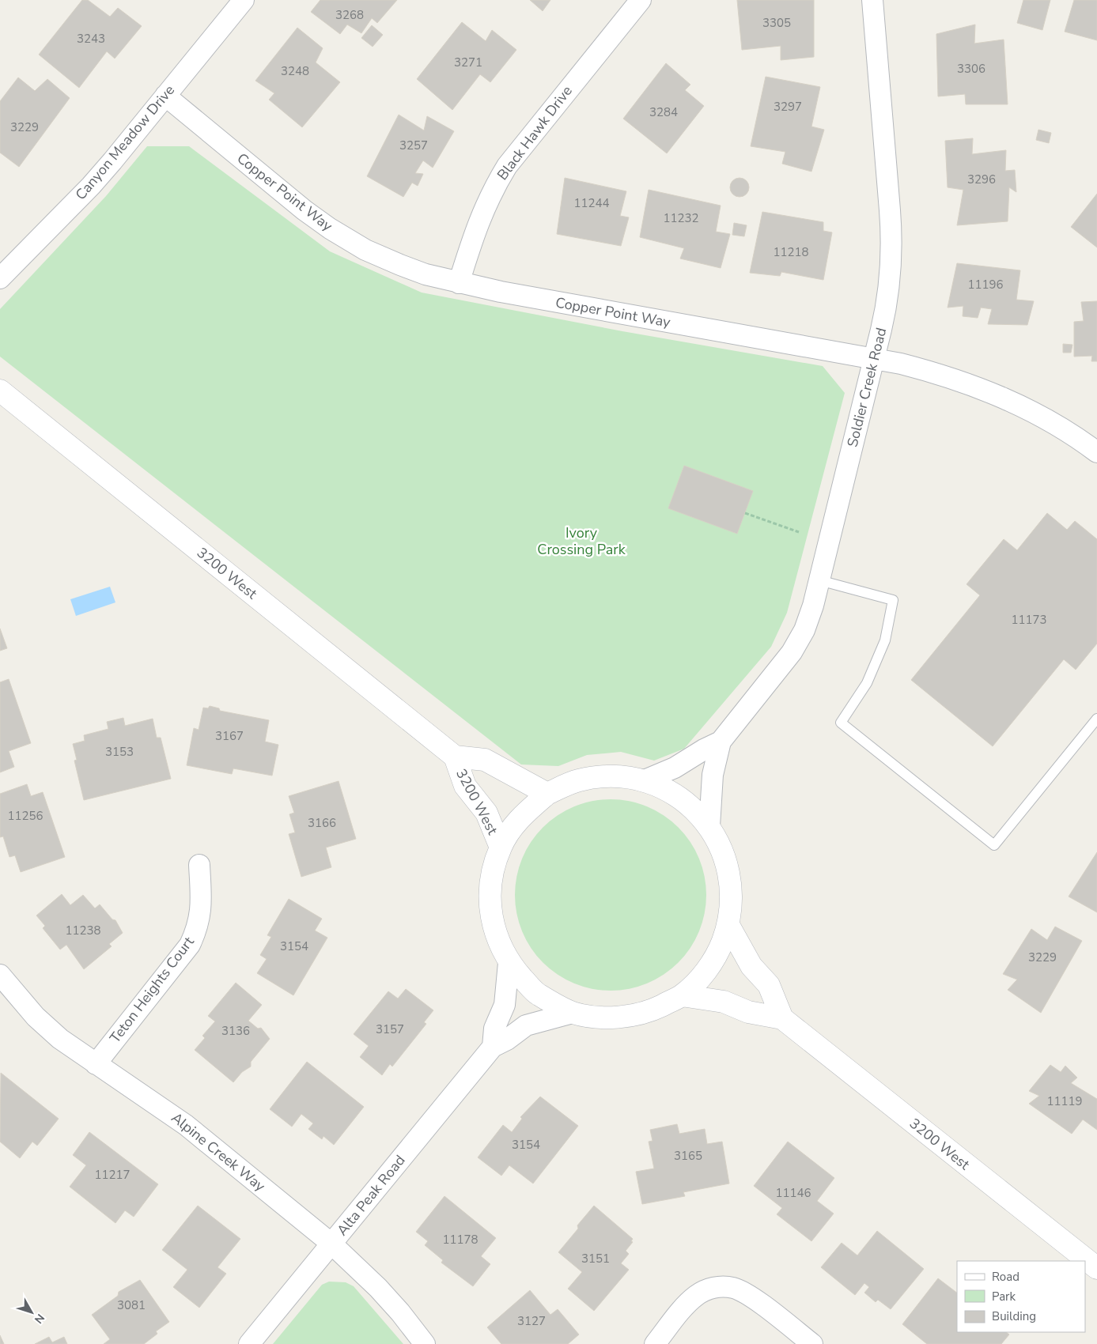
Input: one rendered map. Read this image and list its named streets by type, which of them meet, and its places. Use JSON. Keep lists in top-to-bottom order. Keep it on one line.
{"streets":{"street":["Black Hawk Drive","Canyon Meadow Drive","Copper Point Way","Soldier Creek Road","3200 West","Teton Heights Court","Alpine Creek Way","Alta Peak Road"]},"crossings":[["Black Hawk Drive","Copper Point Way"],["Canyon Meadow Drive","Copper Point Way"],["Copper Point Way","Soldier Creek Road"],["Soldier Creek Road","3200 West"],["3200 West","Alta Peak Road"],["Teton Heights Court","Alpine Creek Way"],["Alpine Creek Way","Alta Peak Road"]],"parks":["Ivory Crossing Park"],"house_numbers":["3268","3305","3243","3271","3306","3248","3297","3284","3229","3257","3296","11244","11232","11218","11196","11173","3167","3153","11256","3166","11238","3154","3229","3157","3136","11119","3154","3165","11217","11146","11178","3151","3081","3127"],"legend":["Road","Park","Building"],"north":"bottom right"}
